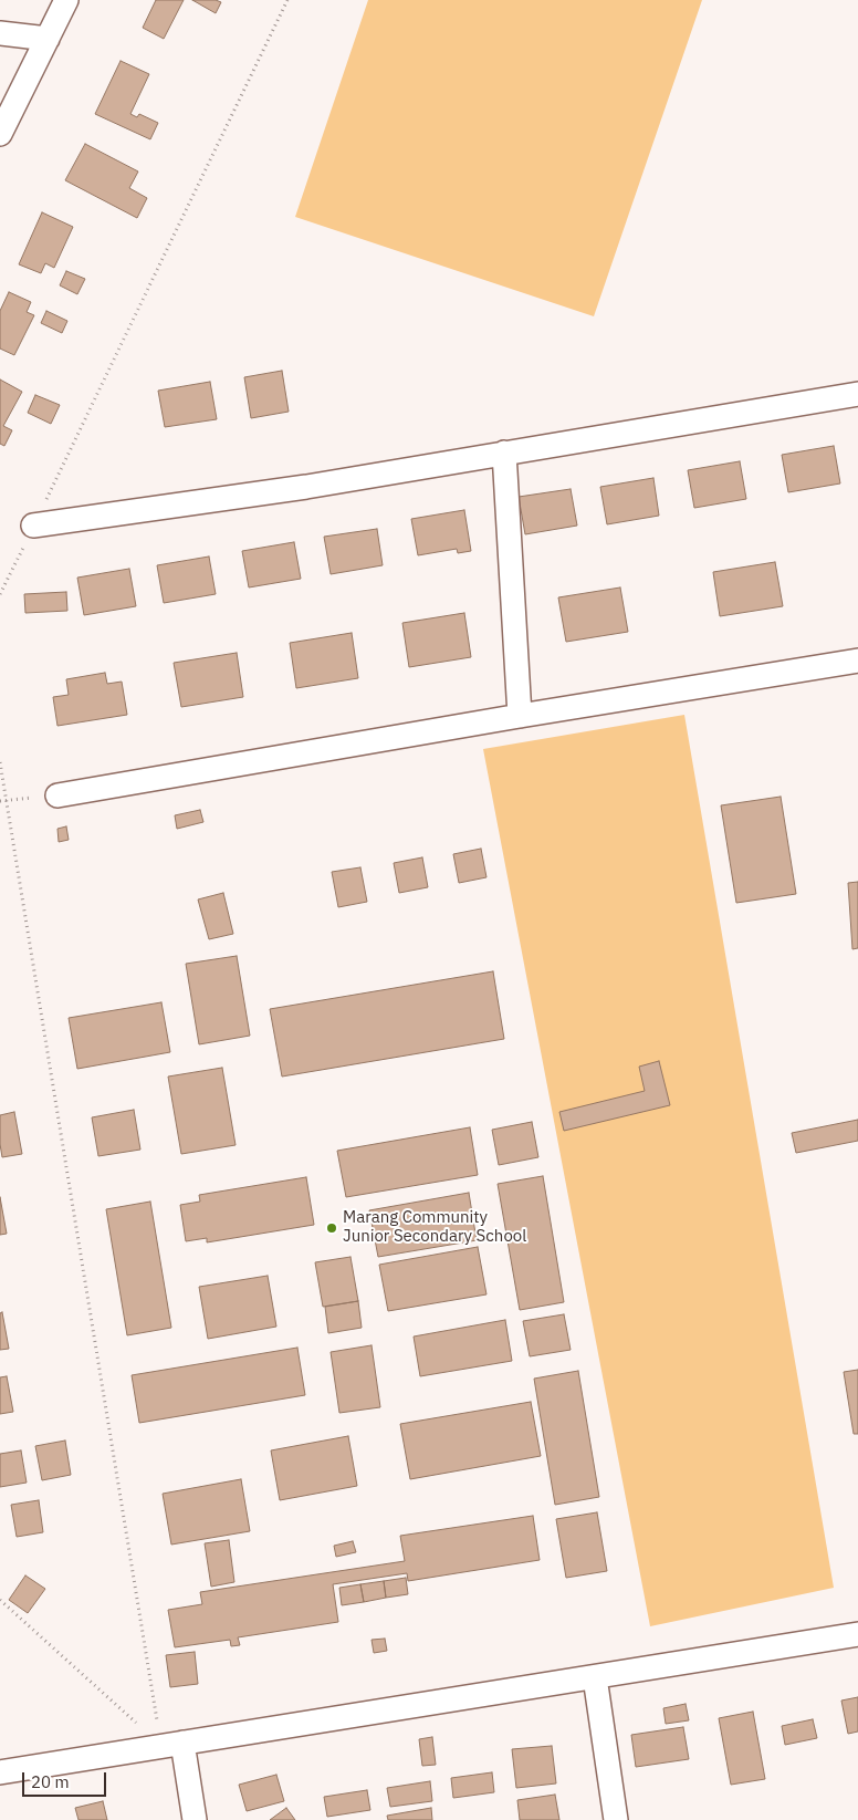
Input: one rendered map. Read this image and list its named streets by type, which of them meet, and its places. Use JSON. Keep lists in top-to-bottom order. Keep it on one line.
{"places":["Marang Community Junior Secondary School"],"scale_bar":"20 m"}
